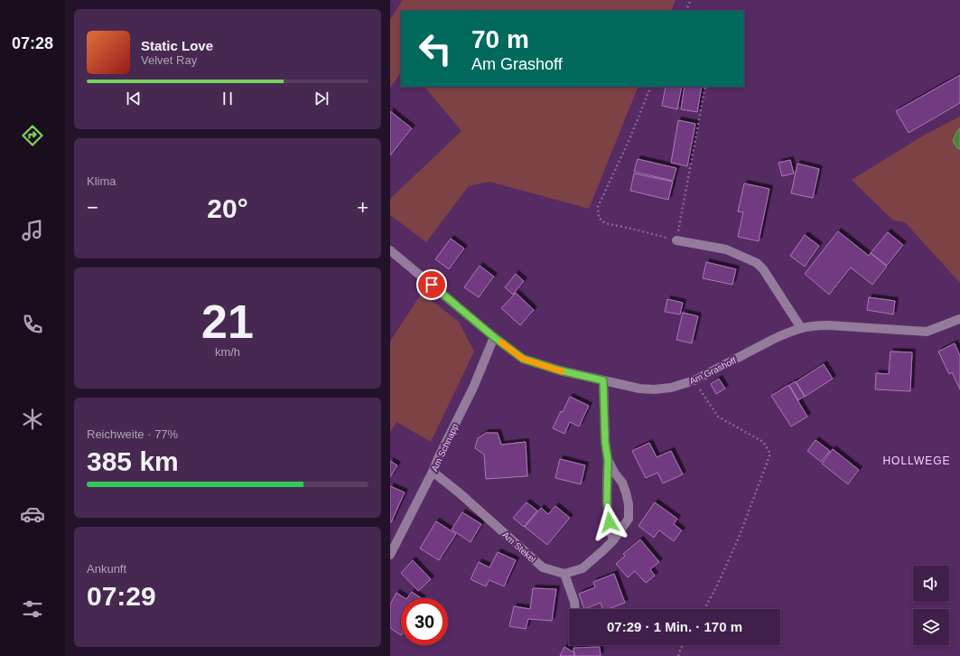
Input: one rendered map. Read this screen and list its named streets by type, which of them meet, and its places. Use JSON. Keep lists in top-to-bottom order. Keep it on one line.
{"streets":{"street":["Am Grashoff","Am Schnapp","Am Stekel"]},"crossings":[["Am Grashoff","Am Schnapp"],["Am Schnapp","Am Stekel"]],"districts":["HOLLWEGE"],"page":{"tabs":"07:28","turn":["70 m","Am Grashoff"],"song":["Static Love","Velvet Ray"],"tile":["Klima",["21","km/h"],["Reichweite · 77%","385 km"],["Ankunft","07:29"]],"heat":["−","20°","+"],"limit":"30","trip":"07:29 · 1 Min. · 170 m"}}
